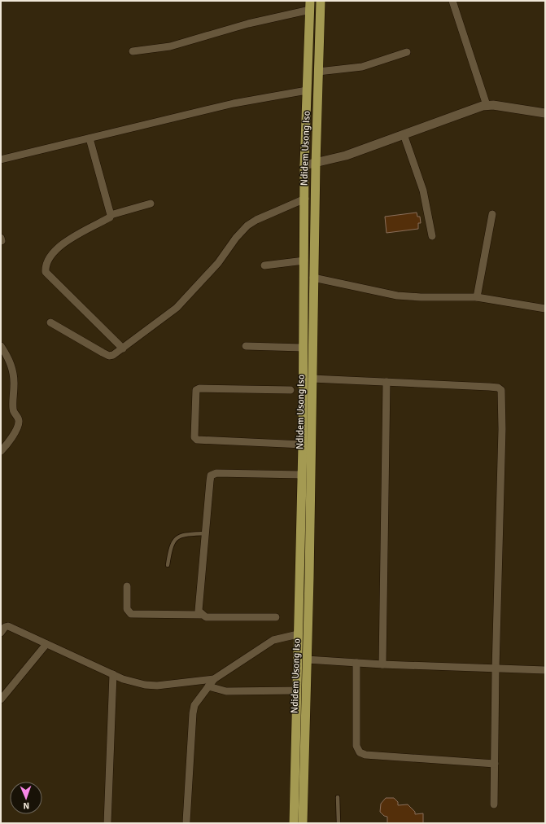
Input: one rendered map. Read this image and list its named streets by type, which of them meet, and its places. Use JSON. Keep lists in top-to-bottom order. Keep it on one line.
{"streets":{"highway":["Ndidem Usong Iso"]},"north":"bottom"}
